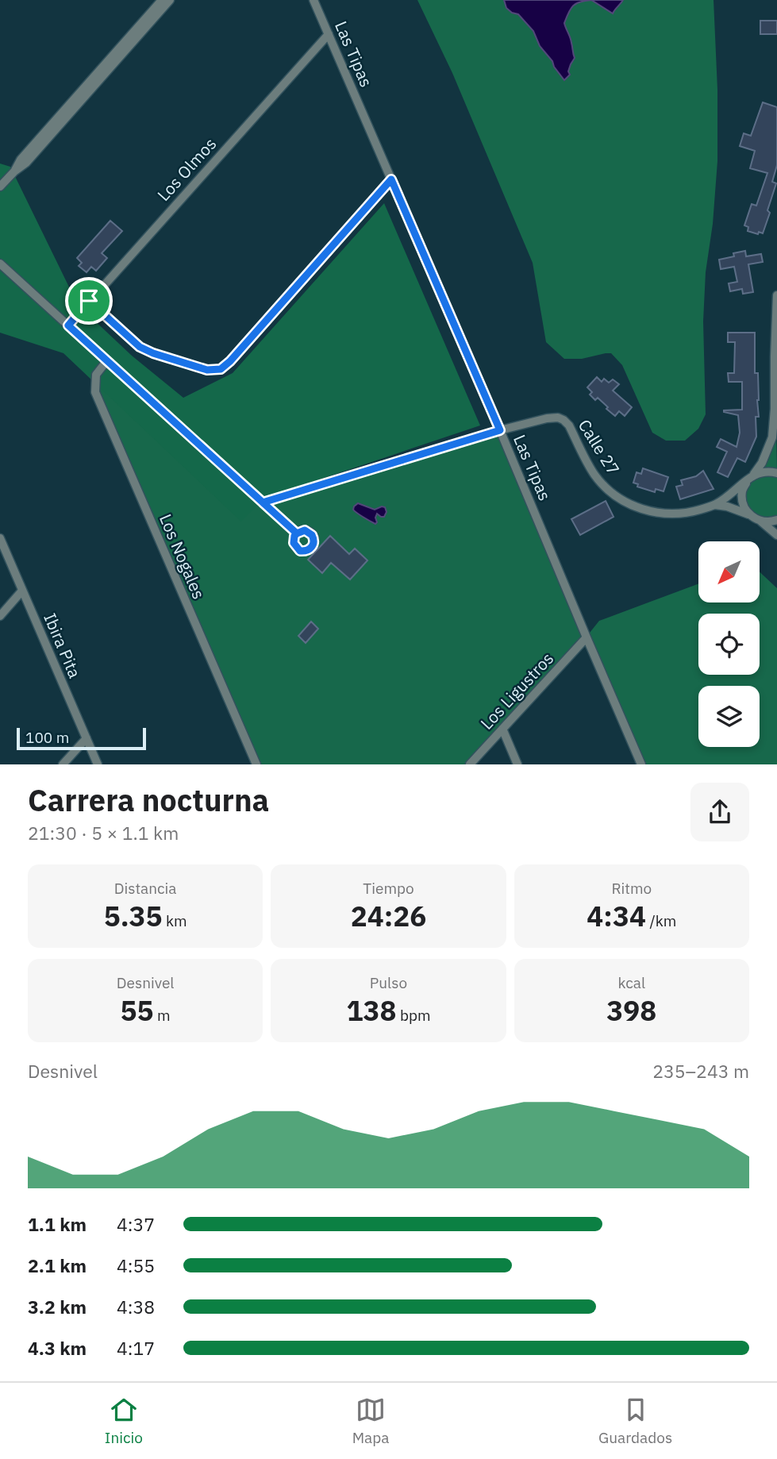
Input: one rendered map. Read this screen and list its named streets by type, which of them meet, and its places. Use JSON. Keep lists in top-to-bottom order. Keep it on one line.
{"streets":{"street":["Las Tipas","Los Olmos","Calle 27","Los Nogales","Ibira Pita","Los Ligustros"]},"crossings":[["Las Tipas","Los Olmos"],["Las Tipas","Calle 27"],["Las Tipas","Los Ligustros"]],"scale_bar":"100 m","north":"bottom left","page":{"scale":"100 m","heading":["Carrera nocturna","21:30 · 5 × 1.1 km"],"stats":[["Distancia","5.35 km"],["Tiempo","24:26"],["Ritmo","4:34 /km"],["Desnivel","55 m"],["Pulso","138 bpm"],["kcal","398"]],"chart":["Desnivel","235–243 m"],"list":[{"name":"1.1 km","note":"4:37"},{"name":"2.1 km","note":"4:55"},{"name":"3.2 km","note":"4:38"},{"name":"4.3 km","note":"4:17"}],"tabs":["Inicio","Mapa","Guardados"]}}
